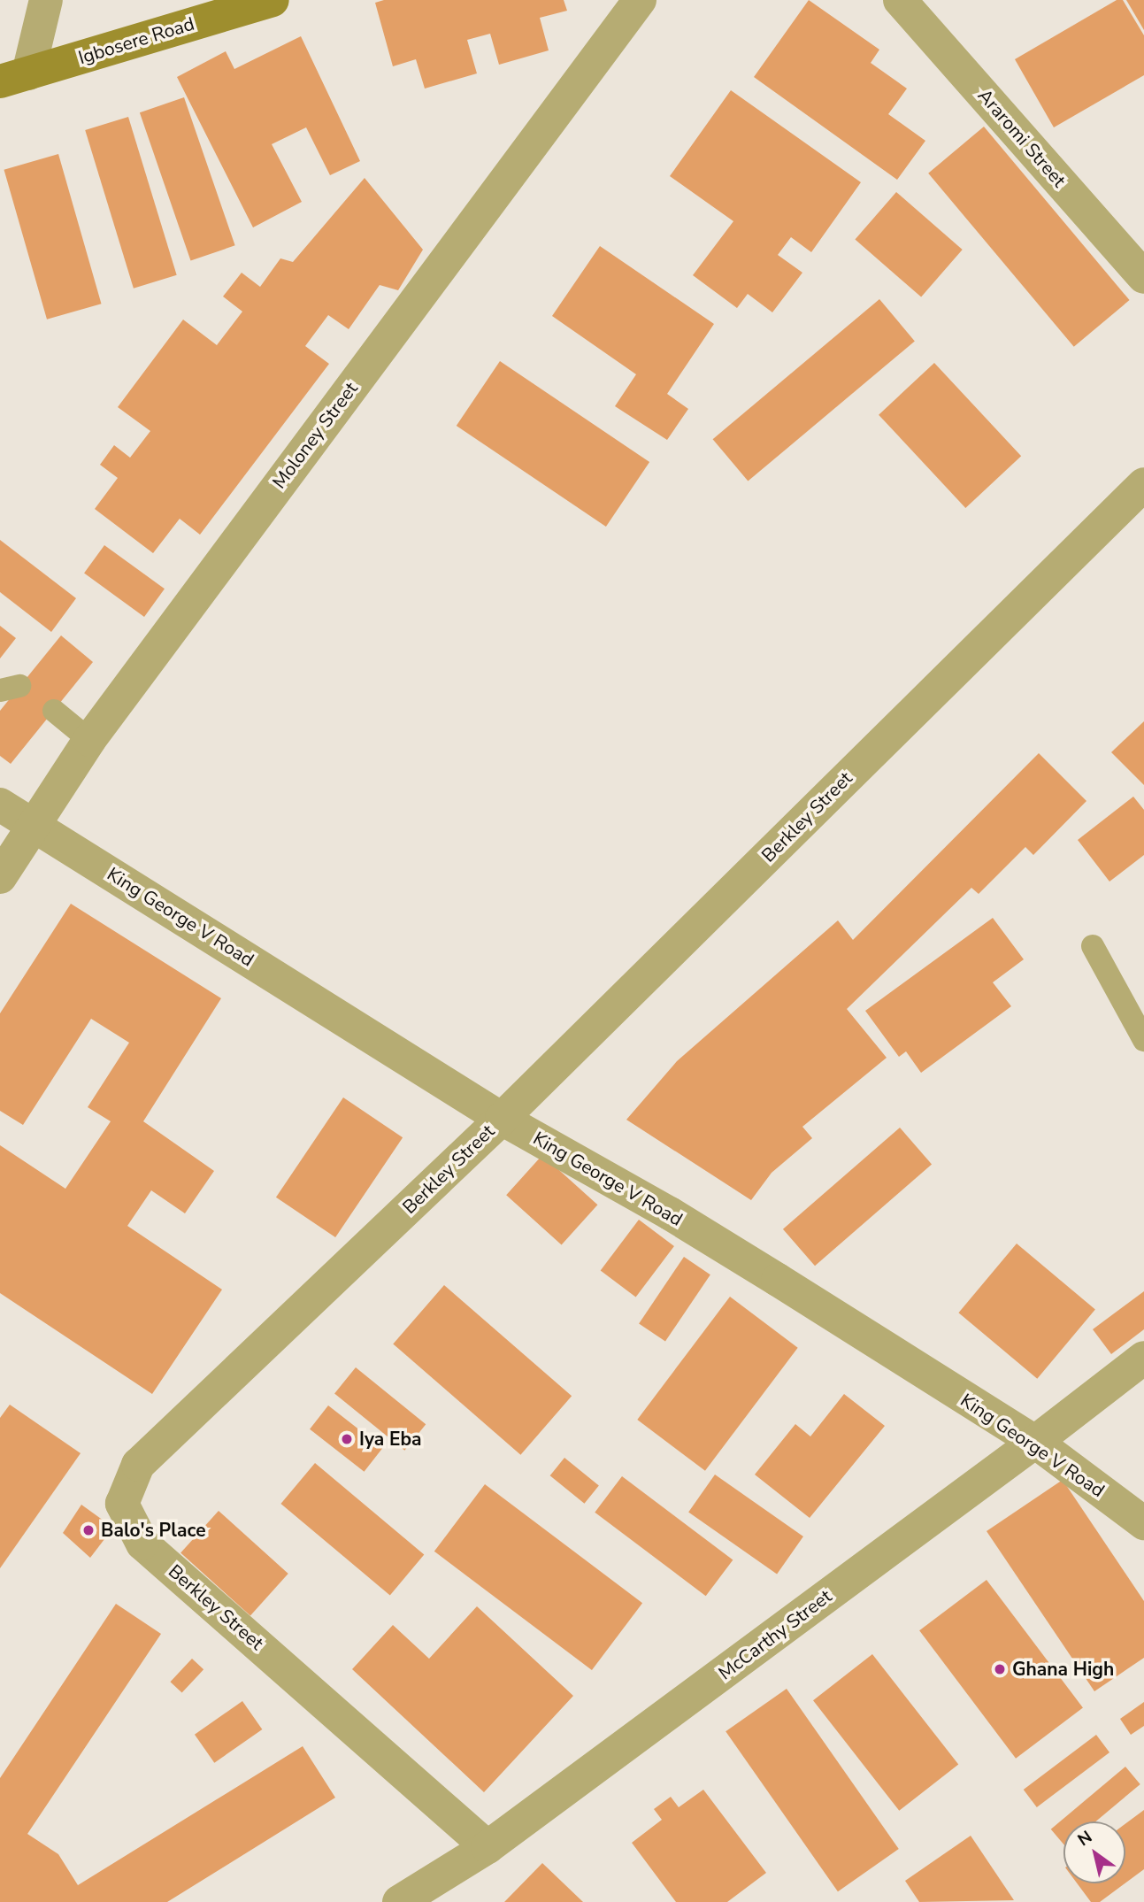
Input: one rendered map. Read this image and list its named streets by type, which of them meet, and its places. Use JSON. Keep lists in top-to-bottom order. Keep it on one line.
{"streets":{"main road":["Igbosere Road"],"street":["Araromi Street","Moloney Street","Berkley Street","King George V Road","McCarthy Street"]},"crossings":[["Moloney Street","King George V Road"],["Berkley Street","King George V Road"],["Berkley Street","McCarthy Street"],["King George V Road","McCarthy Street"]],"places":["Iya Eba","Balo's Place","Ghana High"],"north":"top left"}
